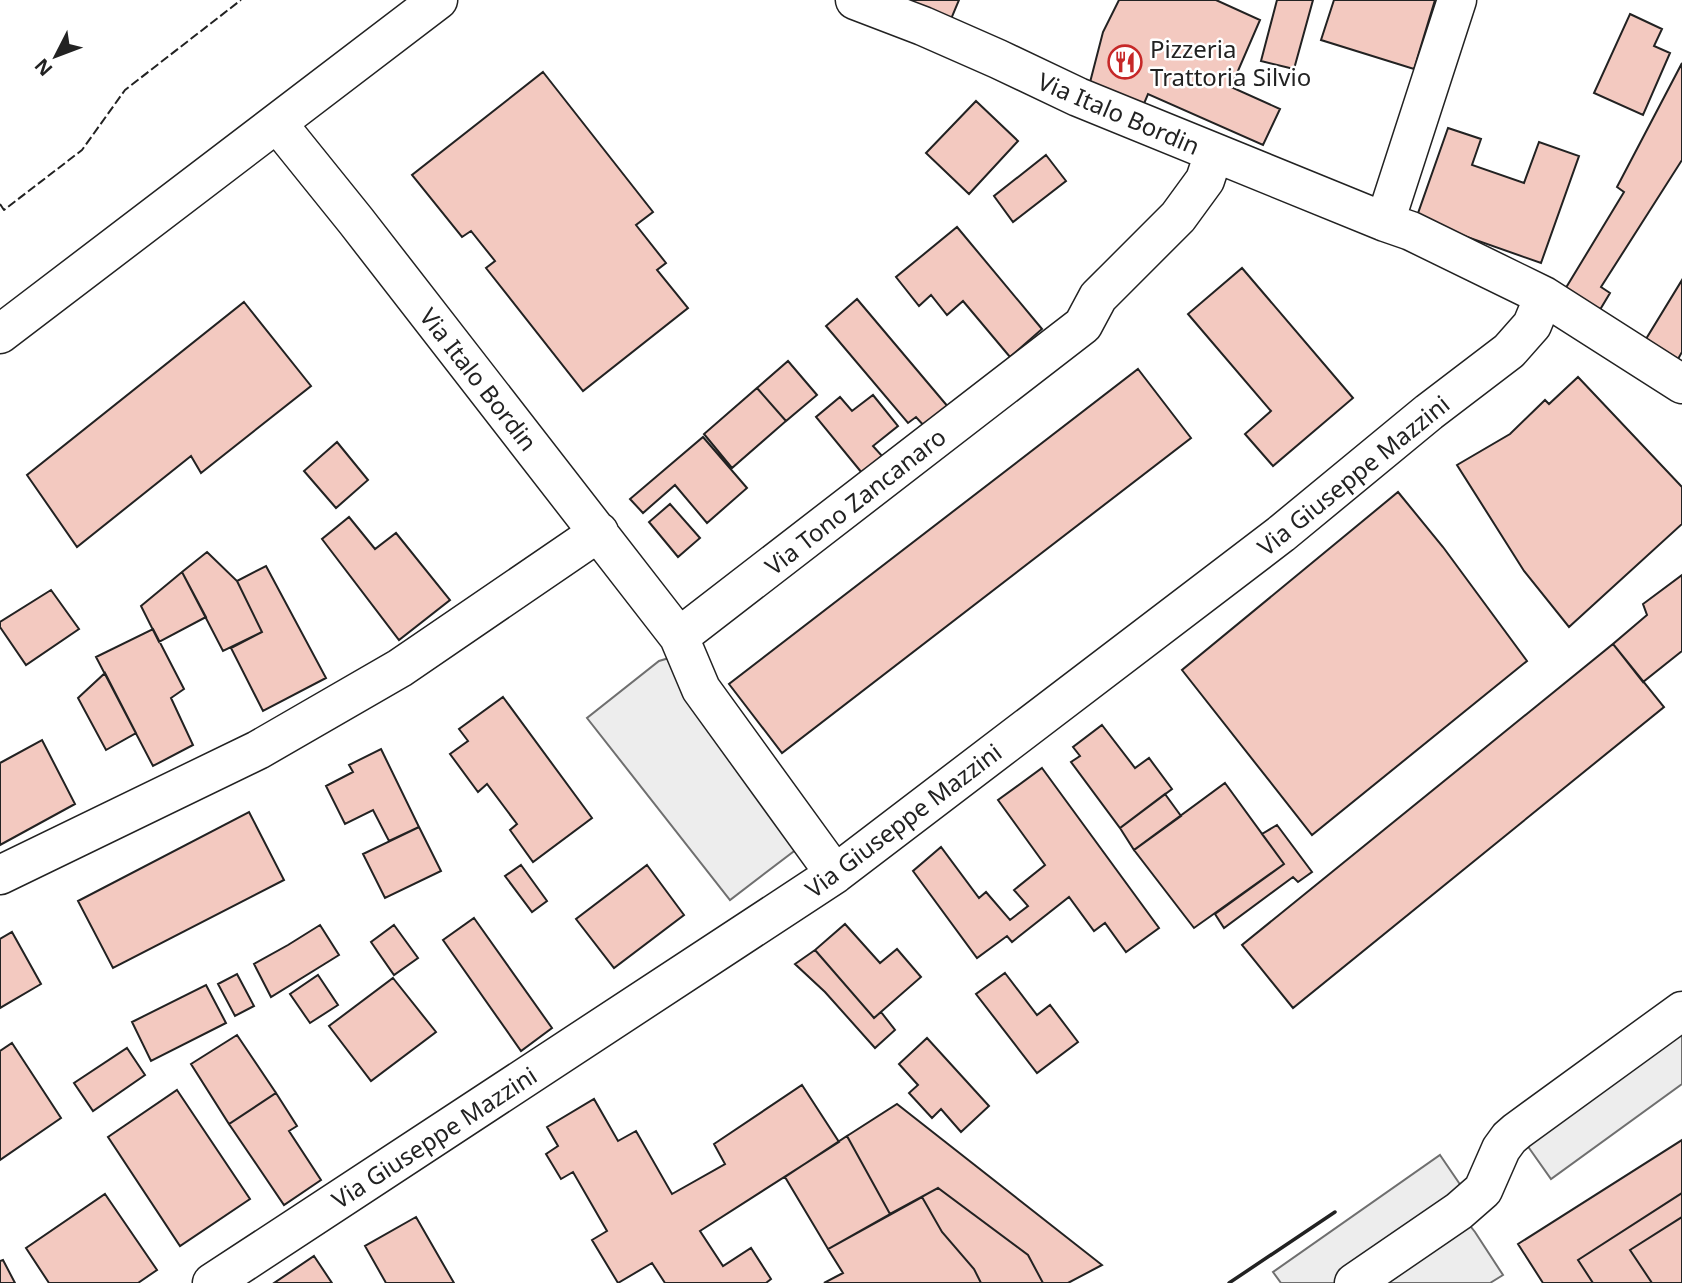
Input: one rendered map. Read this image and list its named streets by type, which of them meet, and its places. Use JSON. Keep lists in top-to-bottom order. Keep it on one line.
{"streets":{"street":["Via Italo Bordin","Via Giuseppe Mazzini","Via Tono Zancanaro"]},"crossings":[["Via Italo Bordin","Via Giuseppe Mazzini"],["Via Italo Bordin","Via Tono Zancanaro"]],"places":{"restaurant":["Pizzeria Trattoria Silvio"]},"north":"bottom left"}
